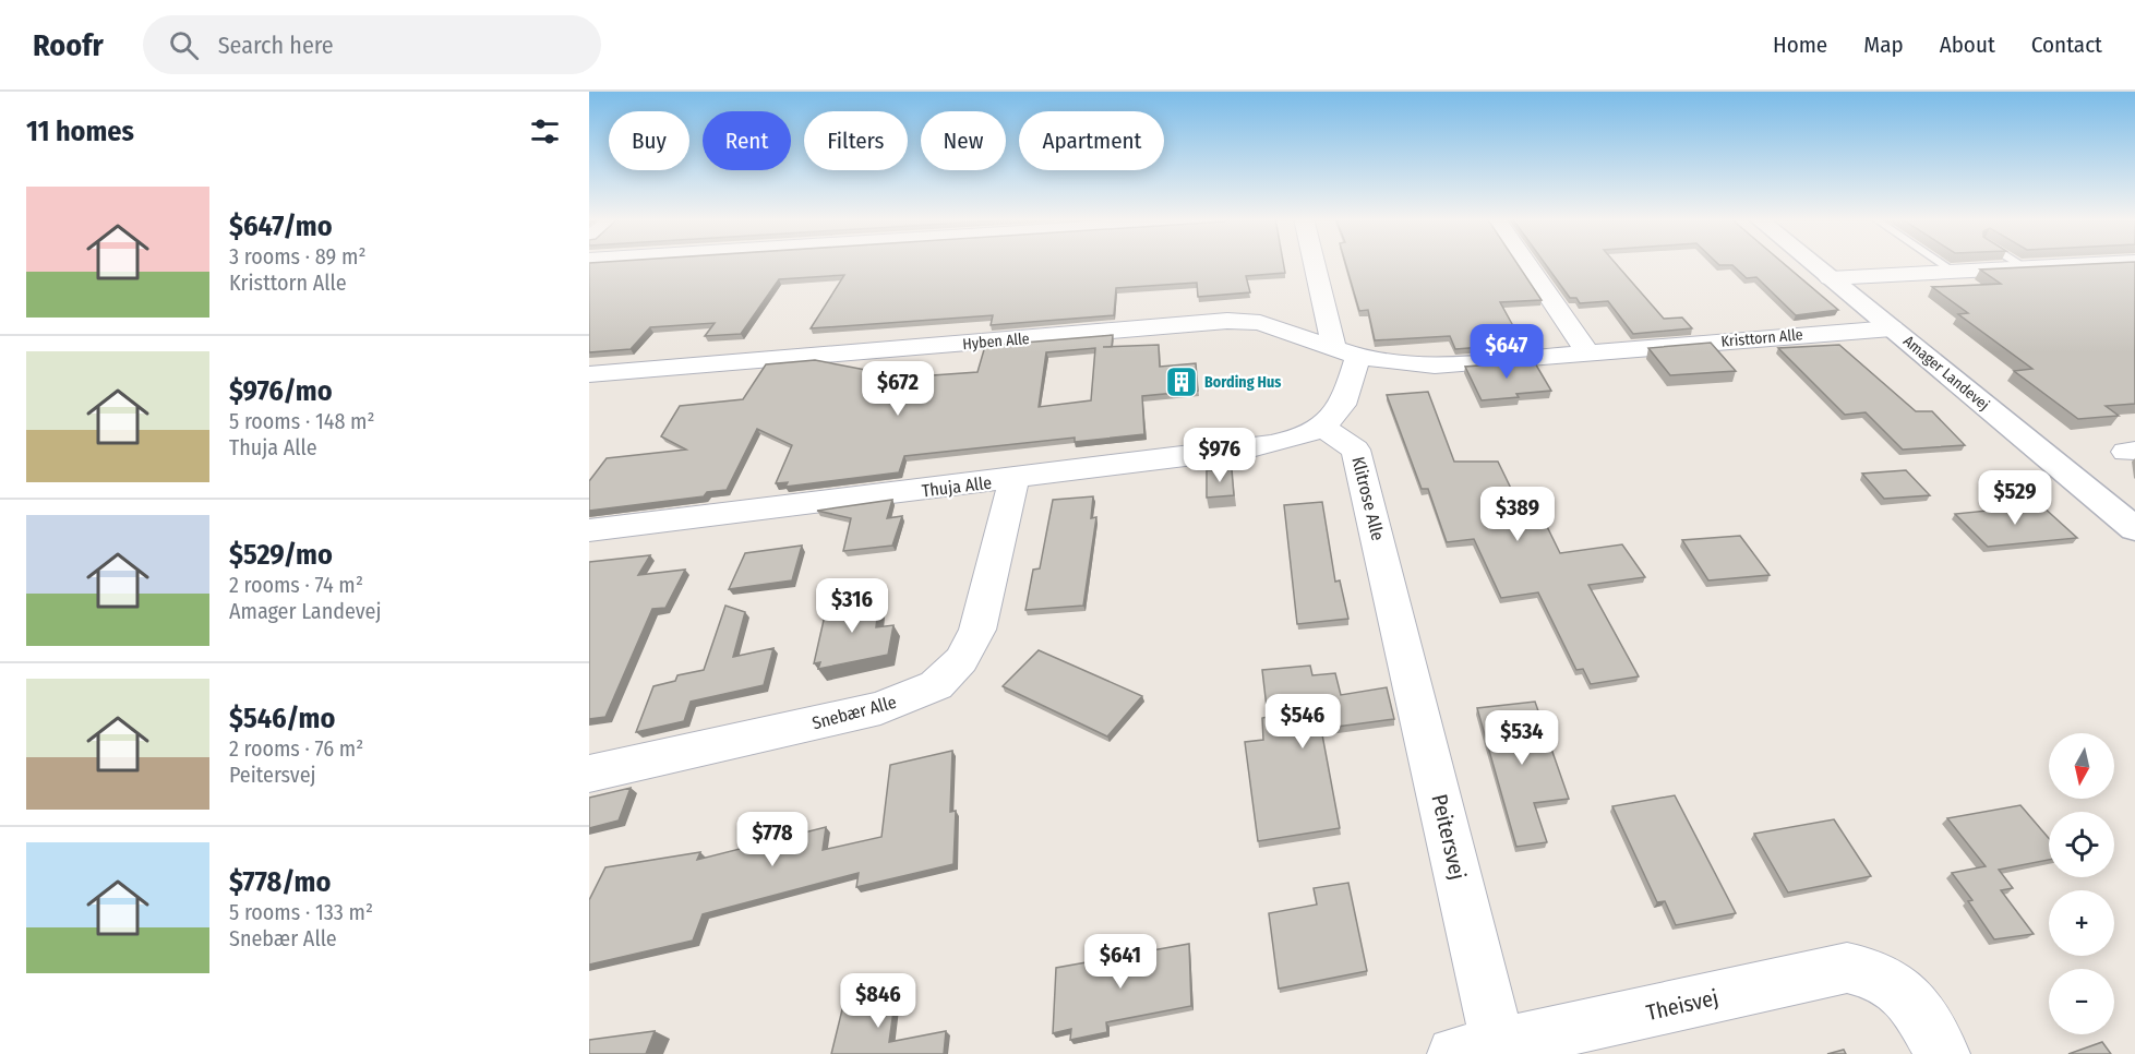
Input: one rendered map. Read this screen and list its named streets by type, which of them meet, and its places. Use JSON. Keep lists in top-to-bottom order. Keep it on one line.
{"streets":{"street":["Kristtorn Alle","Hyben Alle","Amager Landevej","Thuja Alle","Klitrose Alle","Snebær Alle","Peitersvej","Theisvej"]},"crossings":[["Kristtorn Alle","Hyben Alle"],["Kristtorn Alle","Amager Landevej"],["Thuja Alle","Klitrose Alle"],["Thuja Alle","Snebær Alle"],["Klitrose Alle","Peitersvej"],["Peitersvej","Theisvej"]],"places":{"building":["Bording Hus"]},"north":"bottom","page":{"header":"Roofr","search":"Search here","nav":["Home","Map","About","Contact"],"heading":"11 homes","chip":["Buy","Rent","Filters","New","Apartment"],"list":[{"name":"$647/mo","note":"3 rooms · 89 m² · Kristtorn Alle"},{"name":"$976/mo","note":"5 rooms · 148 m² · Thuja Alle"},{"name":"$529/mo","note":"2 rooms · 74 m² · Amager Landevej"},{"name":"$546/mo","note":"2 rooms · 76 m² · Peitersvej"},{"name":"$778/mo","note":"5 rooms · 133 m² · Snebær Alle"}],"price":["$647","$672","$976","$529","$389","$316","$546","$534","$778","$641","$846"],"map_buttons":["+","−"]}}
